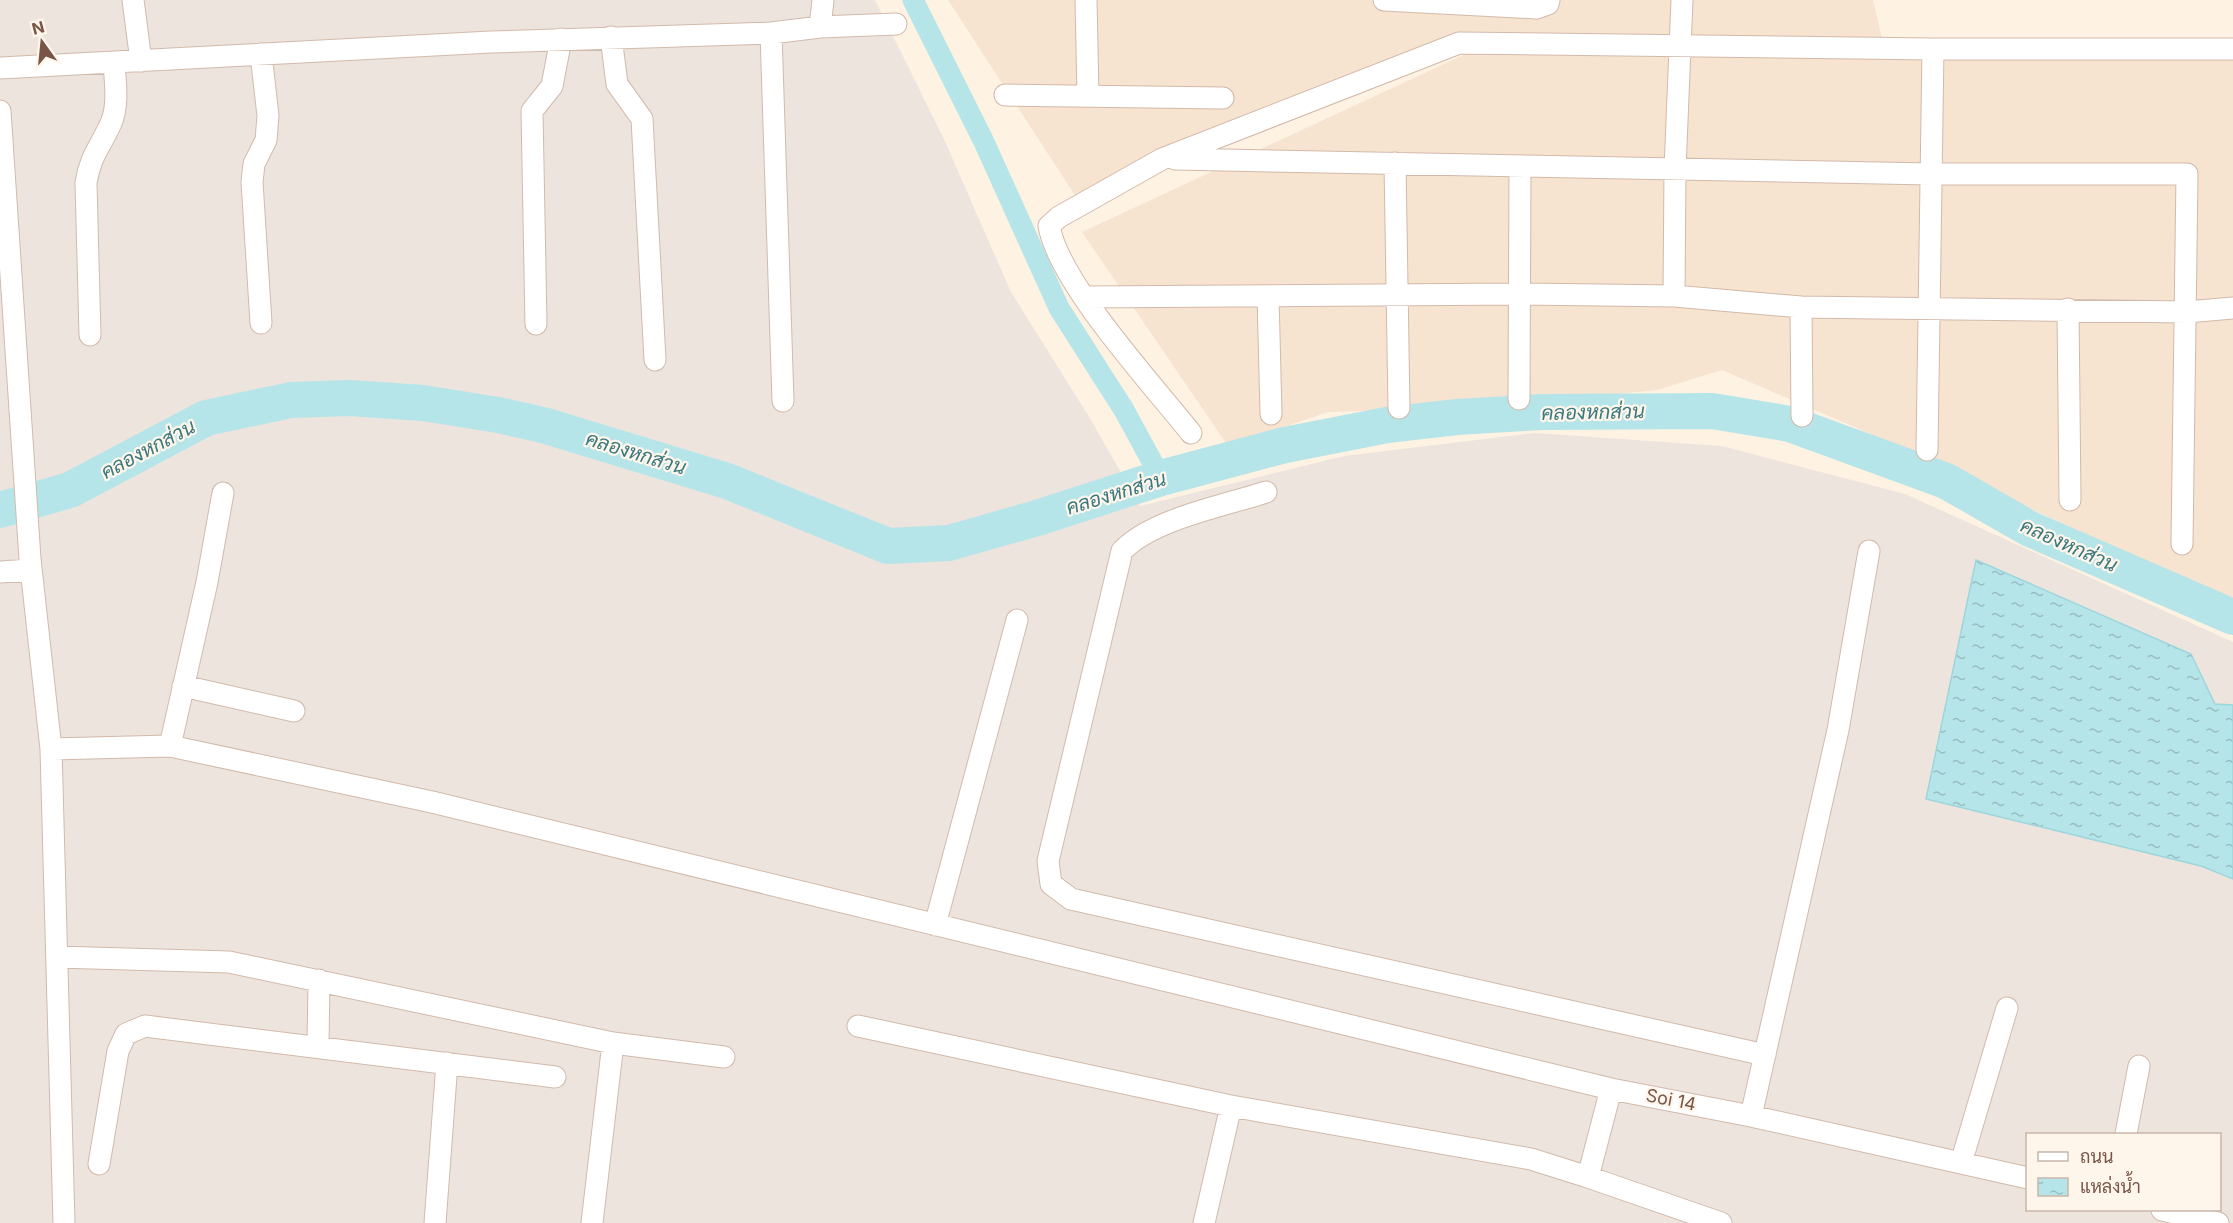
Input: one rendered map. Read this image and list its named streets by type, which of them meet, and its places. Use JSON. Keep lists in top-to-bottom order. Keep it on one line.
{"streets":{"street":["Soi 14"]},"water":["คลองหกส่วน"],"legend":["ถนน","แหล่งน้ำ"],"north":"top"}
